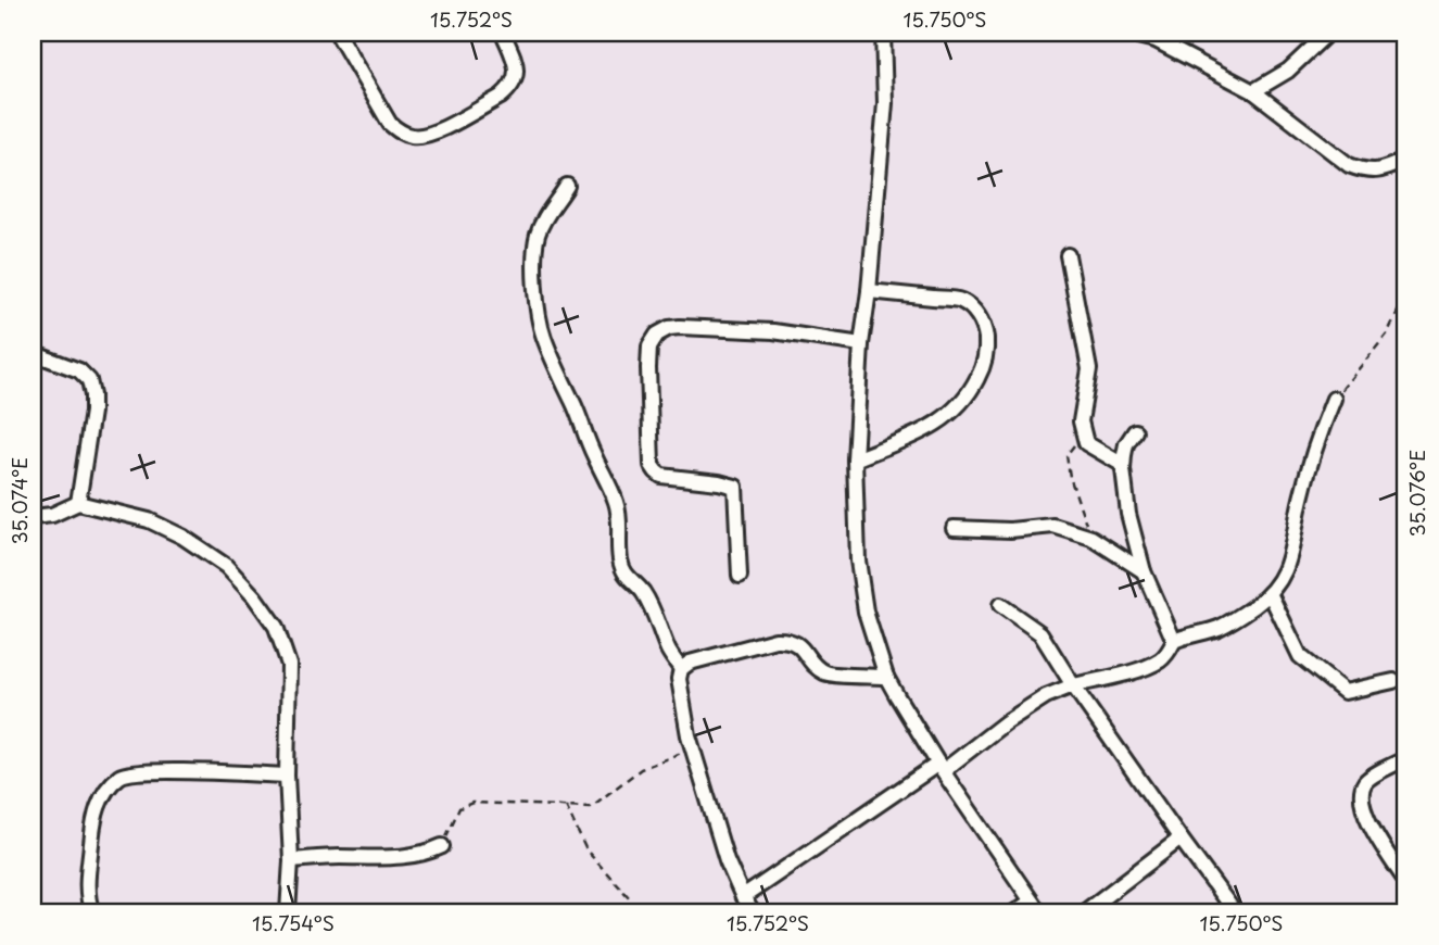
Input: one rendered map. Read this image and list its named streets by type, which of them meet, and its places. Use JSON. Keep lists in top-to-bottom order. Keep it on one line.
{"coordinates":["15.752°S","15.750°S","35.076°E","35.074°E","15.754°S"]}
